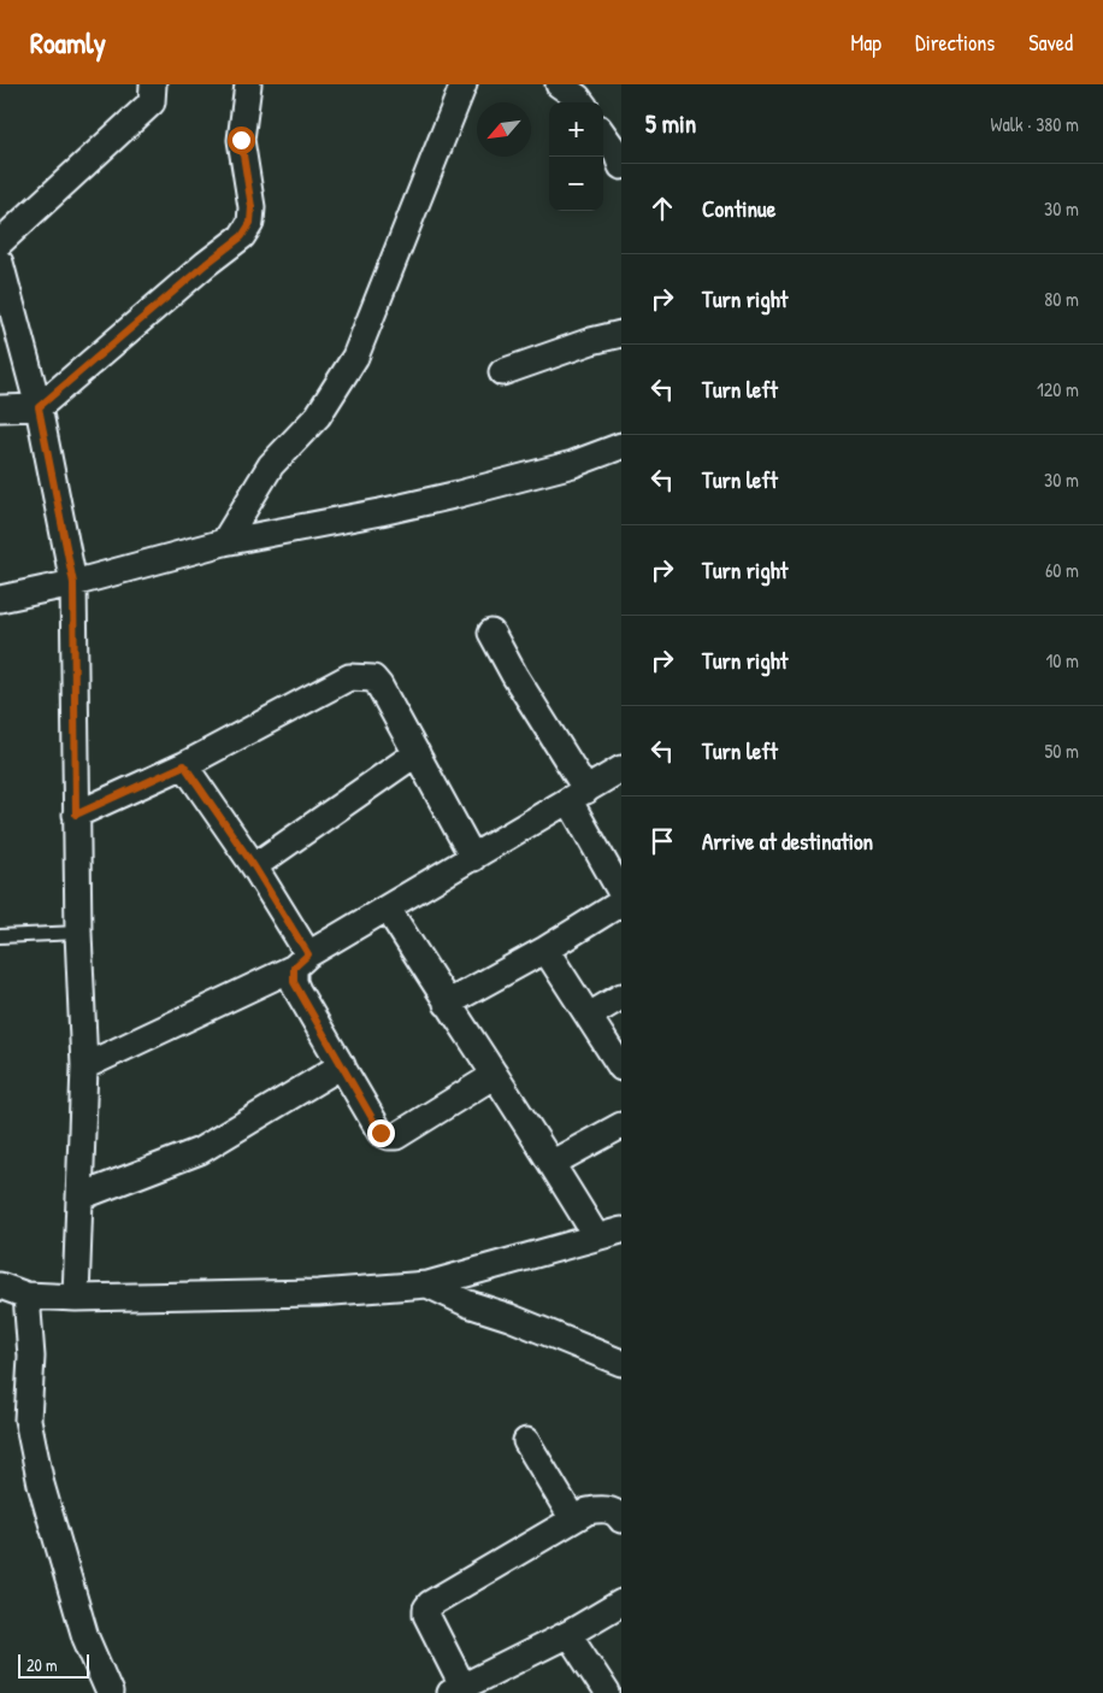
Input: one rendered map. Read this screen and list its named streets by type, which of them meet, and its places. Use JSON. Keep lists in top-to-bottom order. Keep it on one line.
{"scale_bar":"20 m","north":"bottom left","page":{"header":"Roamly","nav":["Map","Directions","Saved"],"heading":["5 min","Walk · 380 m"],"map_buttons":["+","−"],"list":[["Continue","30 m"],["Turn right","80 m"],["Turn left","120 m"],["Turn left","30 m"],["Turn right","60 m"],["Turn right","10 m"],["Turn left","50 m"],"Arrive at destination"],"scale":"20 m"}}
